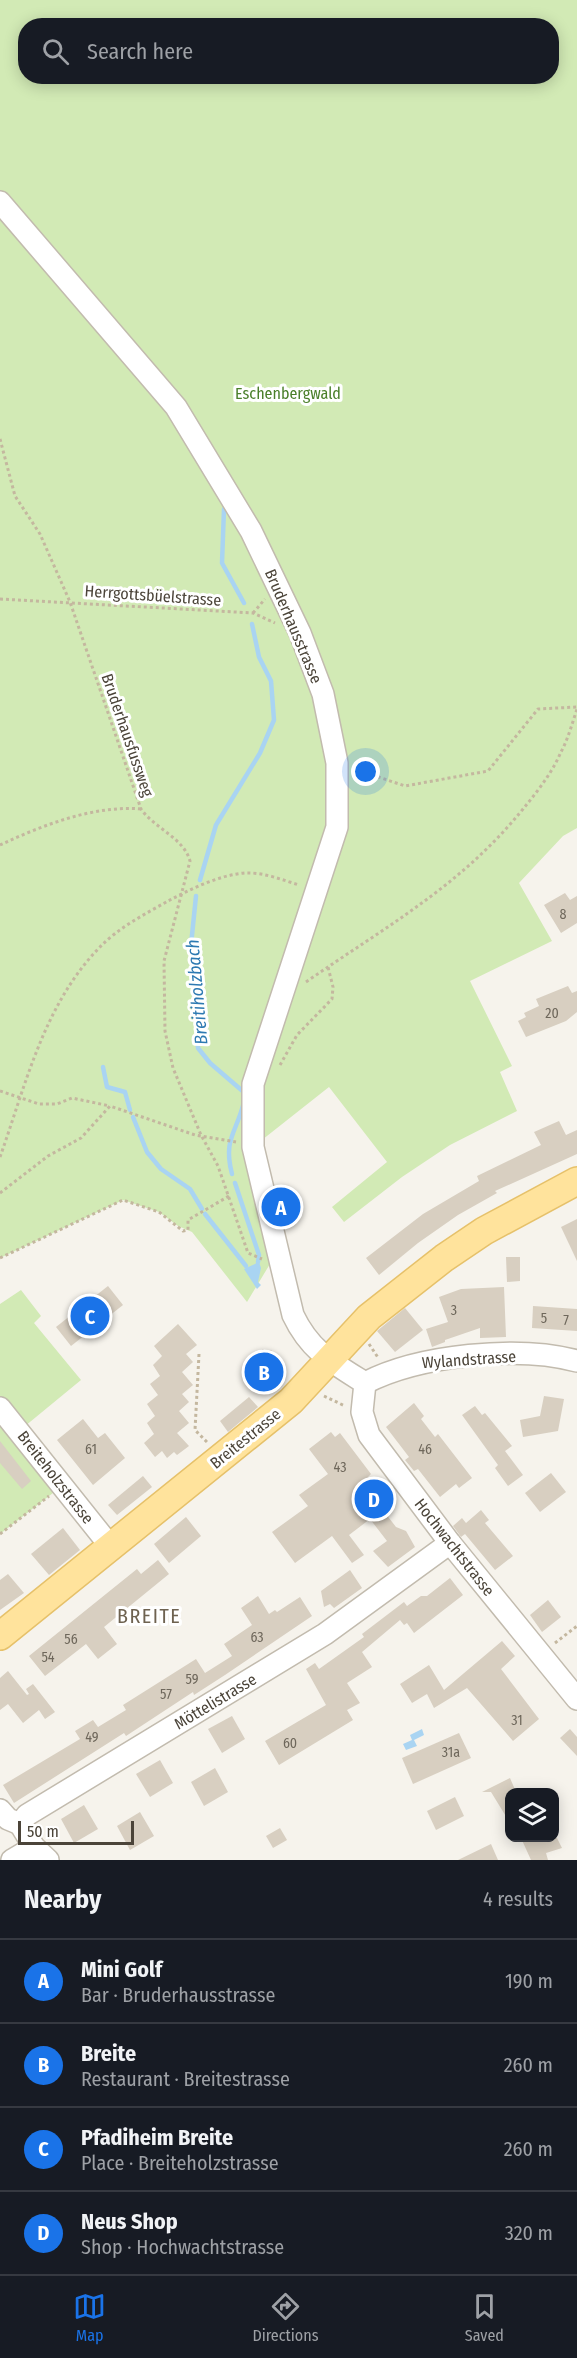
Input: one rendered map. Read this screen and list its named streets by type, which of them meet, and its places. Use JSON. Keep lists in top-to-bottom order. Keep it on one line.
{"streets":{"main road":["Breitestrasse"],"street":["Bruderhausstrasse","Wylandstrasse","Breiteholzstrasse","Hochwachtstrasse","Möttelistrasse"],"path":["Herrgottsbüelstrasse","Bruderhausfussweg"]},"crossings":[["Herrgottsbüelstrasse","Bruderhausstrasse"],["Herrgottsbüelstrasse","Bruderhausfussweg"],["Bruderhausstrasse","Wylandstrasse"],["Bruderhausstrasse","Breitestrasse"],["Bruderhausstrasse","Hochwachtstrasse"],["Wylandstrasse","Hochwachtstrasse"],["Breitestrasse","Breiteholzstrasse"],["Hochwachtstrasse","Möttelistrasse"]],"districts":["BREITE"],"water":["Breitiholzbach"],"parks":["Eschenbergwald"],"house_numbers":["8","20","3","5","7","61","46","43","63","56","54","59","57","31","49","60","31a"],"scale_bar":"50 m","page":{"search":"Search here","pins":["A","C","B","D"],"scale":"50 m","heading":["Nearby","4 results"],"list":[{"mark":"A","name":"Mini Golf","note":"Bar · Bruderhausstrasse","value":"190 m"},{"mark":"B","name":"Breite","note":"Restaurant · Breitestrasse","value":"260 m"},{"mark":"C","name":"Pfadiheim Breite","note":"Place · Breiteholzstrasse","value":"260 m"},{"mark":"D","name":"Neus Shop","note":"Shop · Hochwachtstrasse","value":"320 m"}],"nav":["Map","Directions","Saved"]}}
